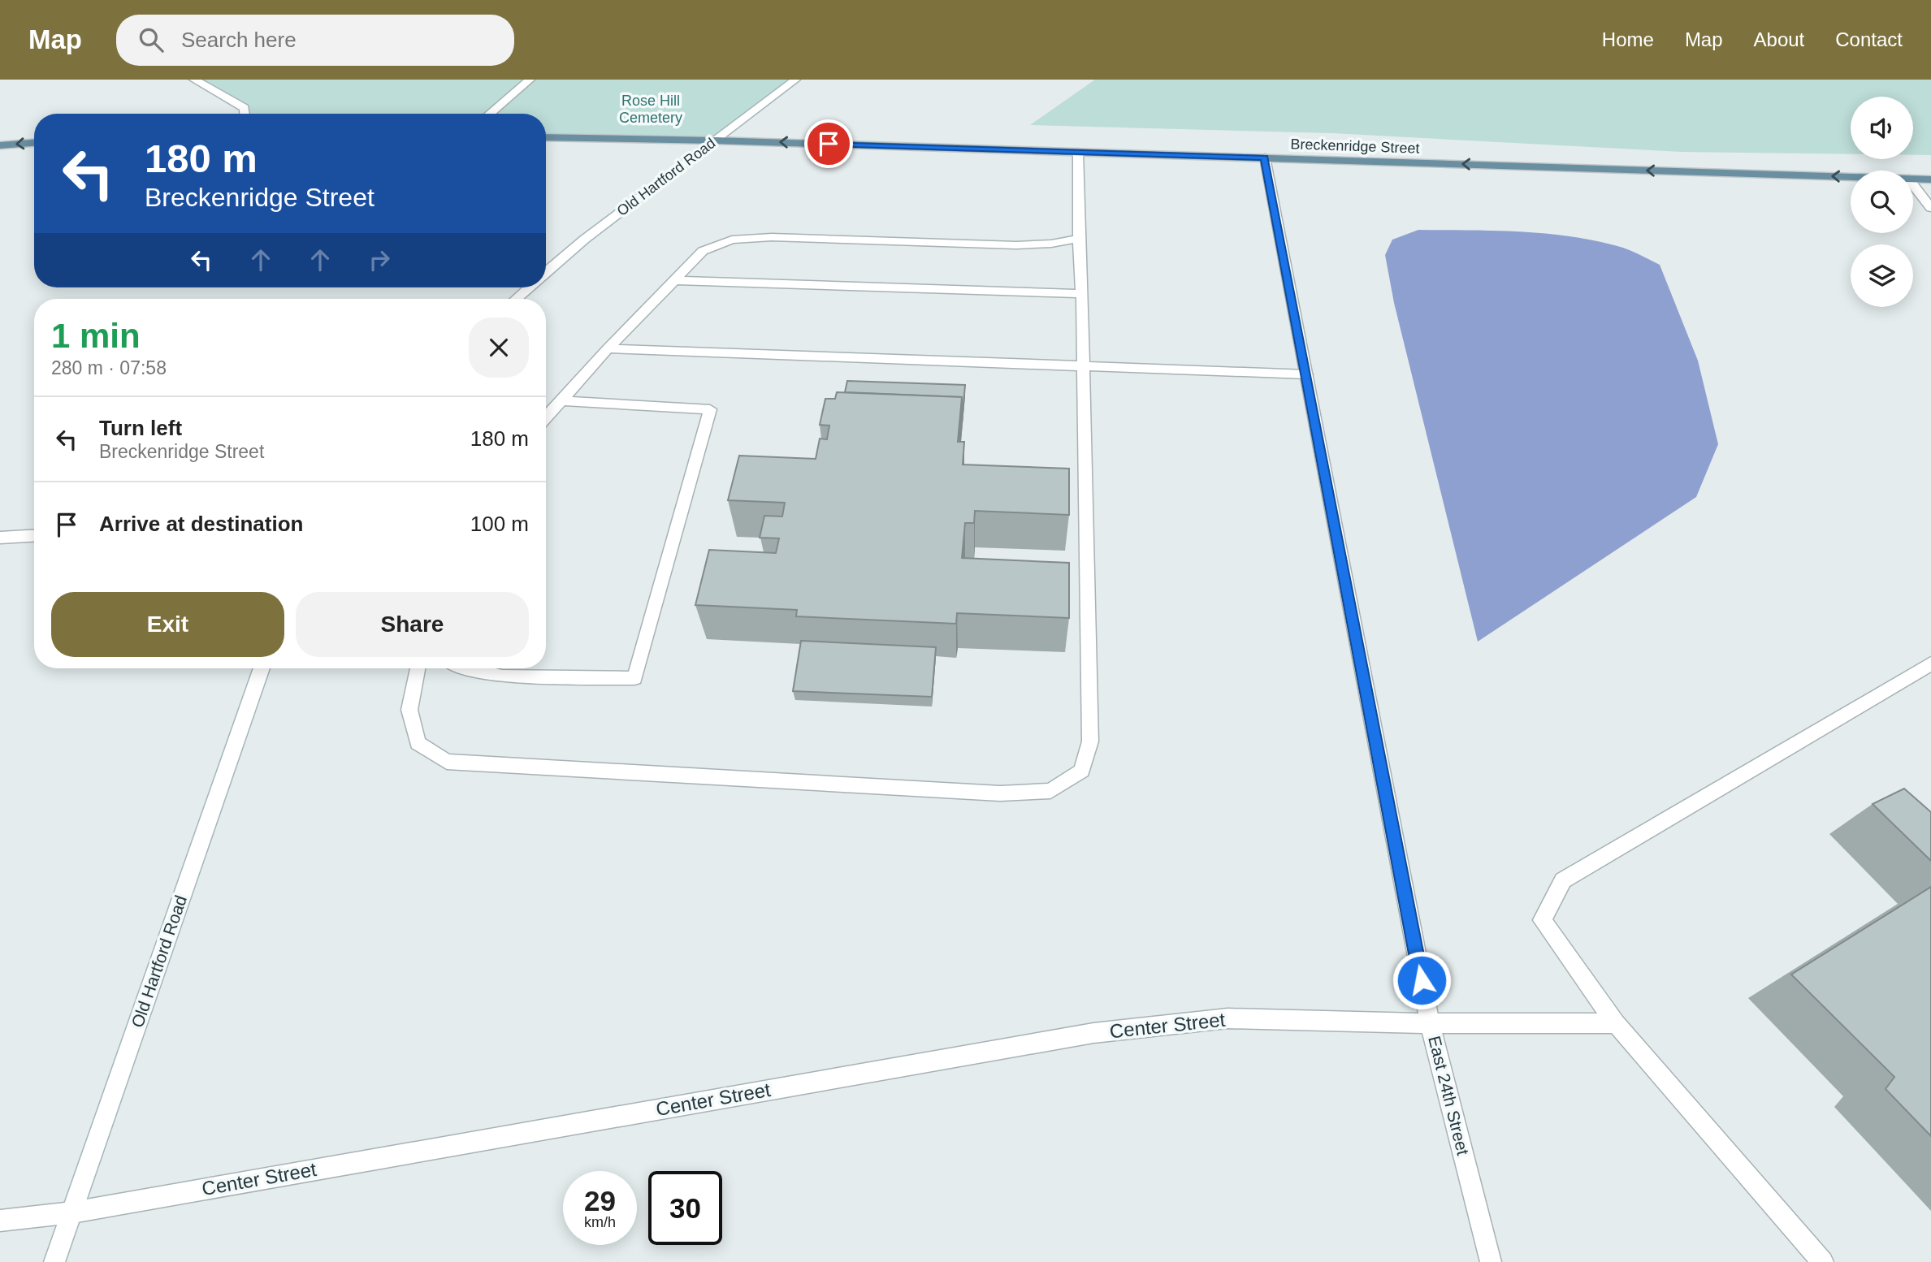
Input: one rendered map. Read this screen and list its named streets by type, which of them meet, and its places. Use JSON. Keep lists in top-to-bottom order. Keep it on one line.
{"streets":{"main road":["Breckenridge Street"],"street":["Old Hartford Road","Center Street","East 24th Street"]},"crossings":[["Breckenridge Street","Old Hartford Road"],["Breckenridge Street","East 24th Street"],["Old Hartford Road","Center Street"],["Center Street","East 24th Street"]],"one_way":["Breckenridge Street"],"parks":["Rose Hill Cemetery"],"page":{"header":"Map","search":"Search here","nav":["Home","Map","About","Contact"],"turn":["180 m","Breckenridge Street"],"heading":["1 min","280 m · 07:58"],"list":[{"name":"Turn left","note":"Breckenridge Street","value":"180 m"},{"name":"Arrive at destination","value":"100 m"}],"buttons":["Exit","Share"],"speed":"29 km/h","limit":"30"}}
